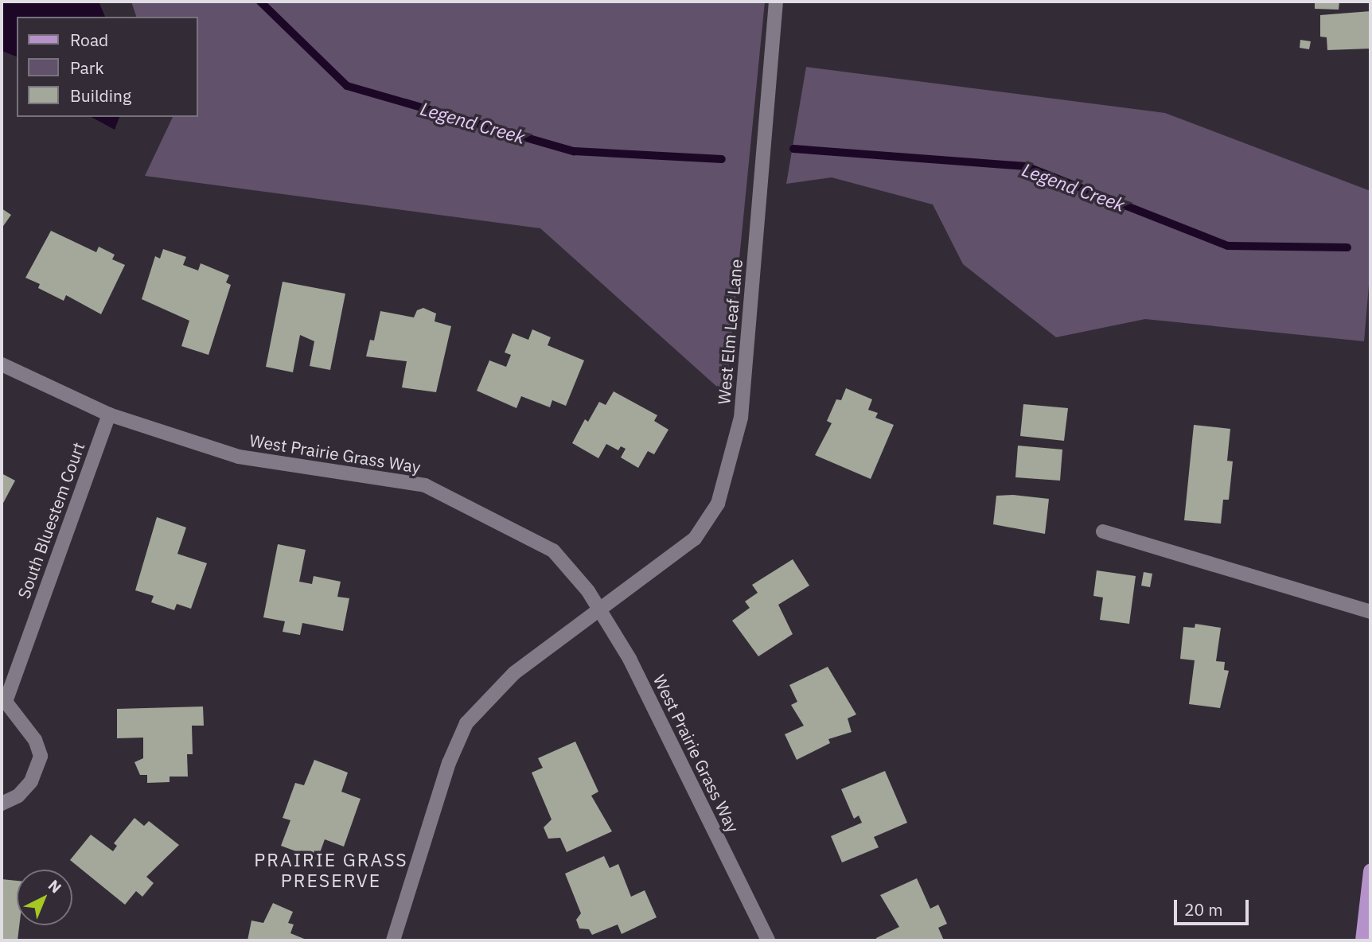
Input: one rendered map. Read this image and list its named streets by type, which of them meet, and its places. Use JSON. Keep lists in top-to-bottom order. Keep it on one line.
{"streets":{"street":["West Elm Leaf Lane","West Prairie Grass Way","South Bluestem Court"]},"crossings":[["West Elm Leaf Lane","West Prairie Grass Way"],["West Prairie Grass Way","South Bluestem Court"]],"districts":["PRAIRIE GRASS PRESERVE"],"water":["Legend Creek"],"legend":["Road","Park","Building"],"scale_bar":"20 m","north":"top right"}
